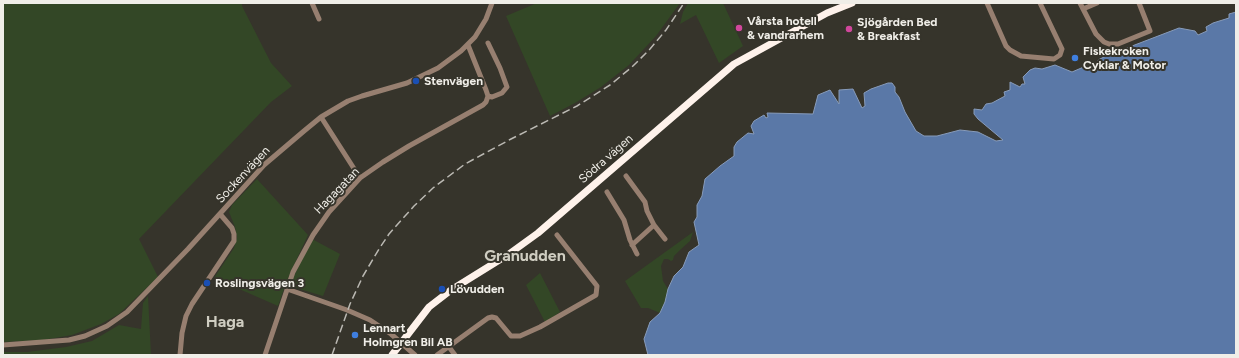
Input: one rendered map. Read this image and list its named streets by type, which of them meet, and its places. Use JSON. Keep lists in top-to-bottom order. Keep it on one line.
{"streets":{"highway":["Södra vägen"],"street":["Sockenvägen","Hagagatan"]},"districts":["Granudden","Haga"],"places":["Vårsta hotell & vandrarhem","Sjögården Bed & Breakfast","Fiskekroken Cyklar & Motor","Stenvägen","Roslingsvägen 3","Lövudden","Lennart Holmgren Bil AB"]}
